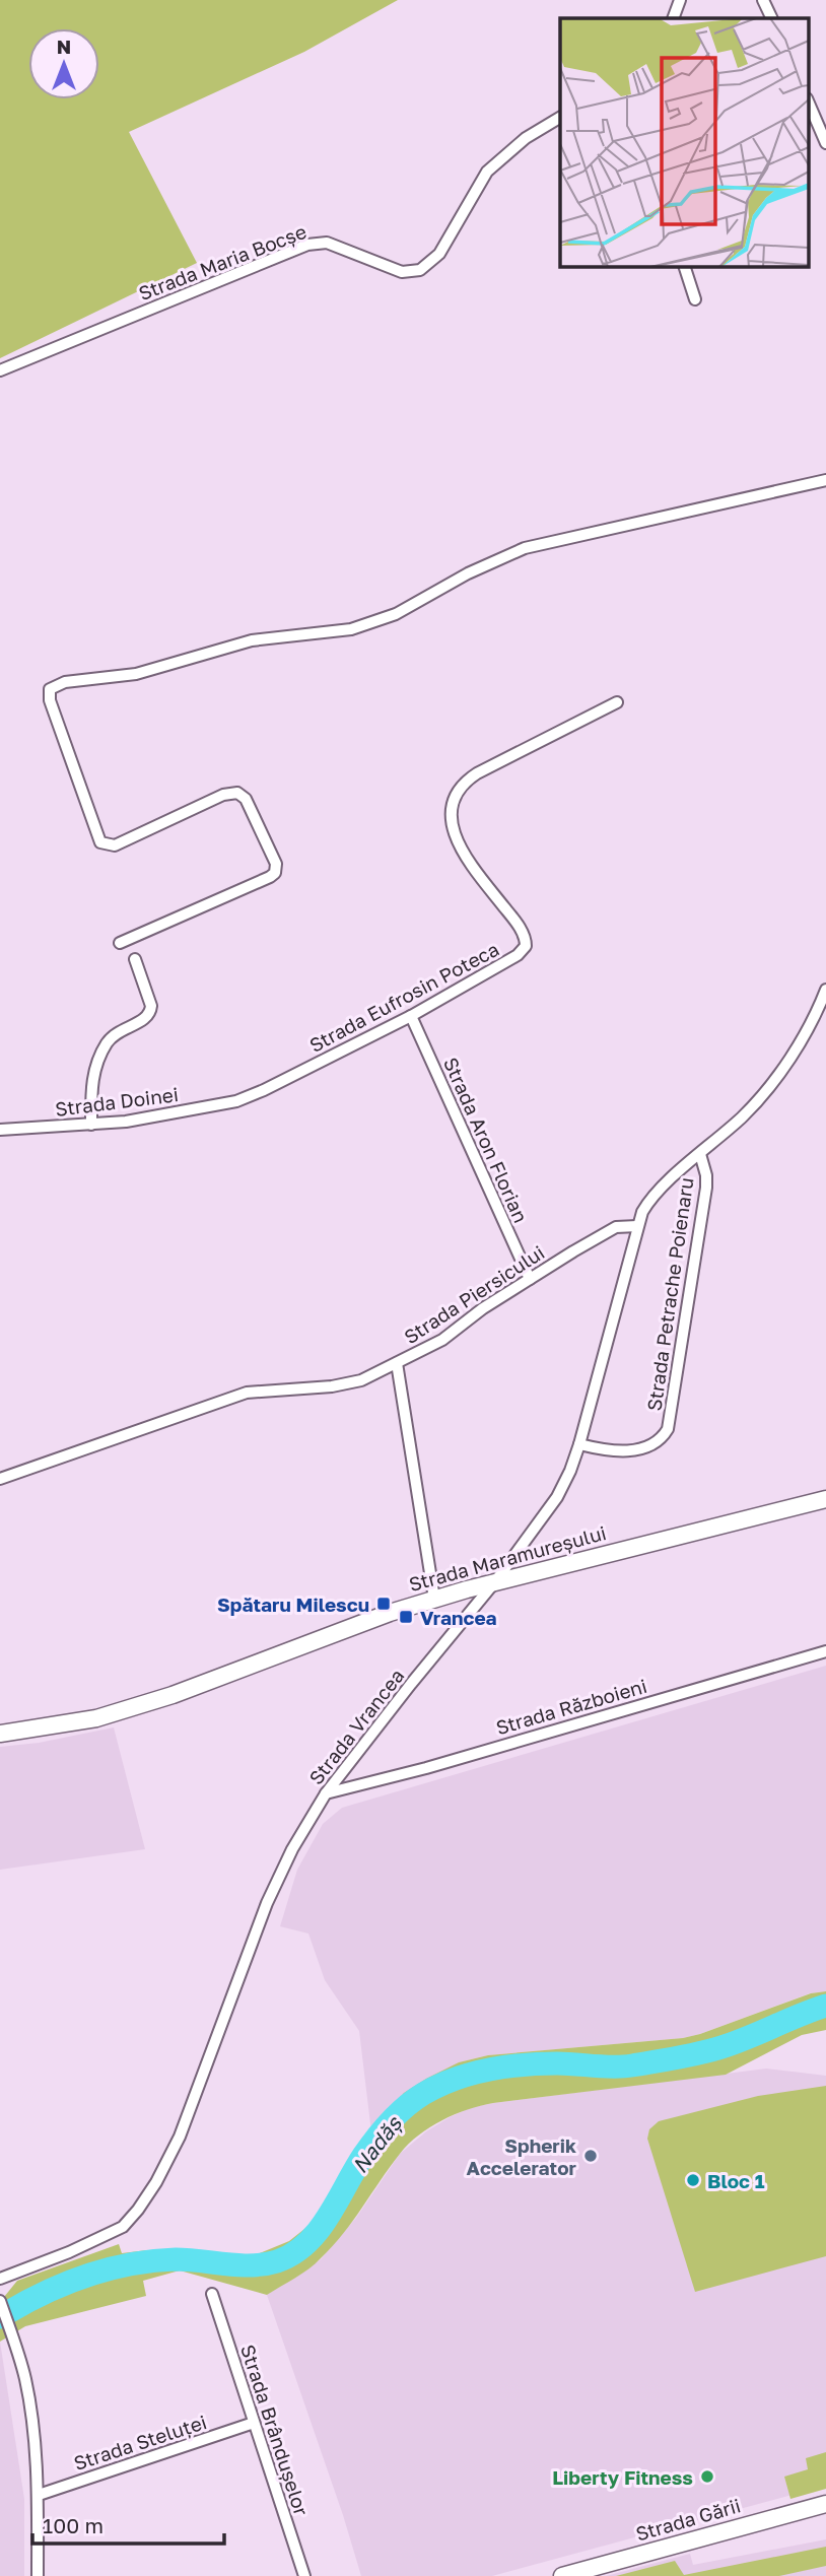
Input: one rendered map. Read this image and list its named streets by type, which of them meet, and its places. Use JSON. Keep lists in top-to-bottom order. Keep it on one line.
{"streets":{"main road":["Strada Maramureșului","Strada Gării"],"street":["Strada Maria Bocșe","Strada Eufrosin Poteca","Strada Doinei","Strada Aron Florian","Strada Piersicului","Strada Petrache Poienaru","Strada Războieni","Strada Vrancea","Strada Brândușelor","Strada Steluței"]},"crossings":[["Strada Eufrosin Poteca","Strada Doinei"],["Strada Eufrosin Poteca","Strada Aron Florian"],["Strada Aron Florian","Strada Piersicului"],["Strada Maramureșului","Strada Vrancea"],["Strada Războieni","Strada Vrancea"],["Strada Brândușelor","Strada Steluței"]],"water":["Nadăș"],"places":{"transit":["Spătaru Milescu","Vrancea"],"other":["Spherik Accelerator","Bloc 1","Liberty Fitness"]},"scale_bar":"100 m","north":"top"}
